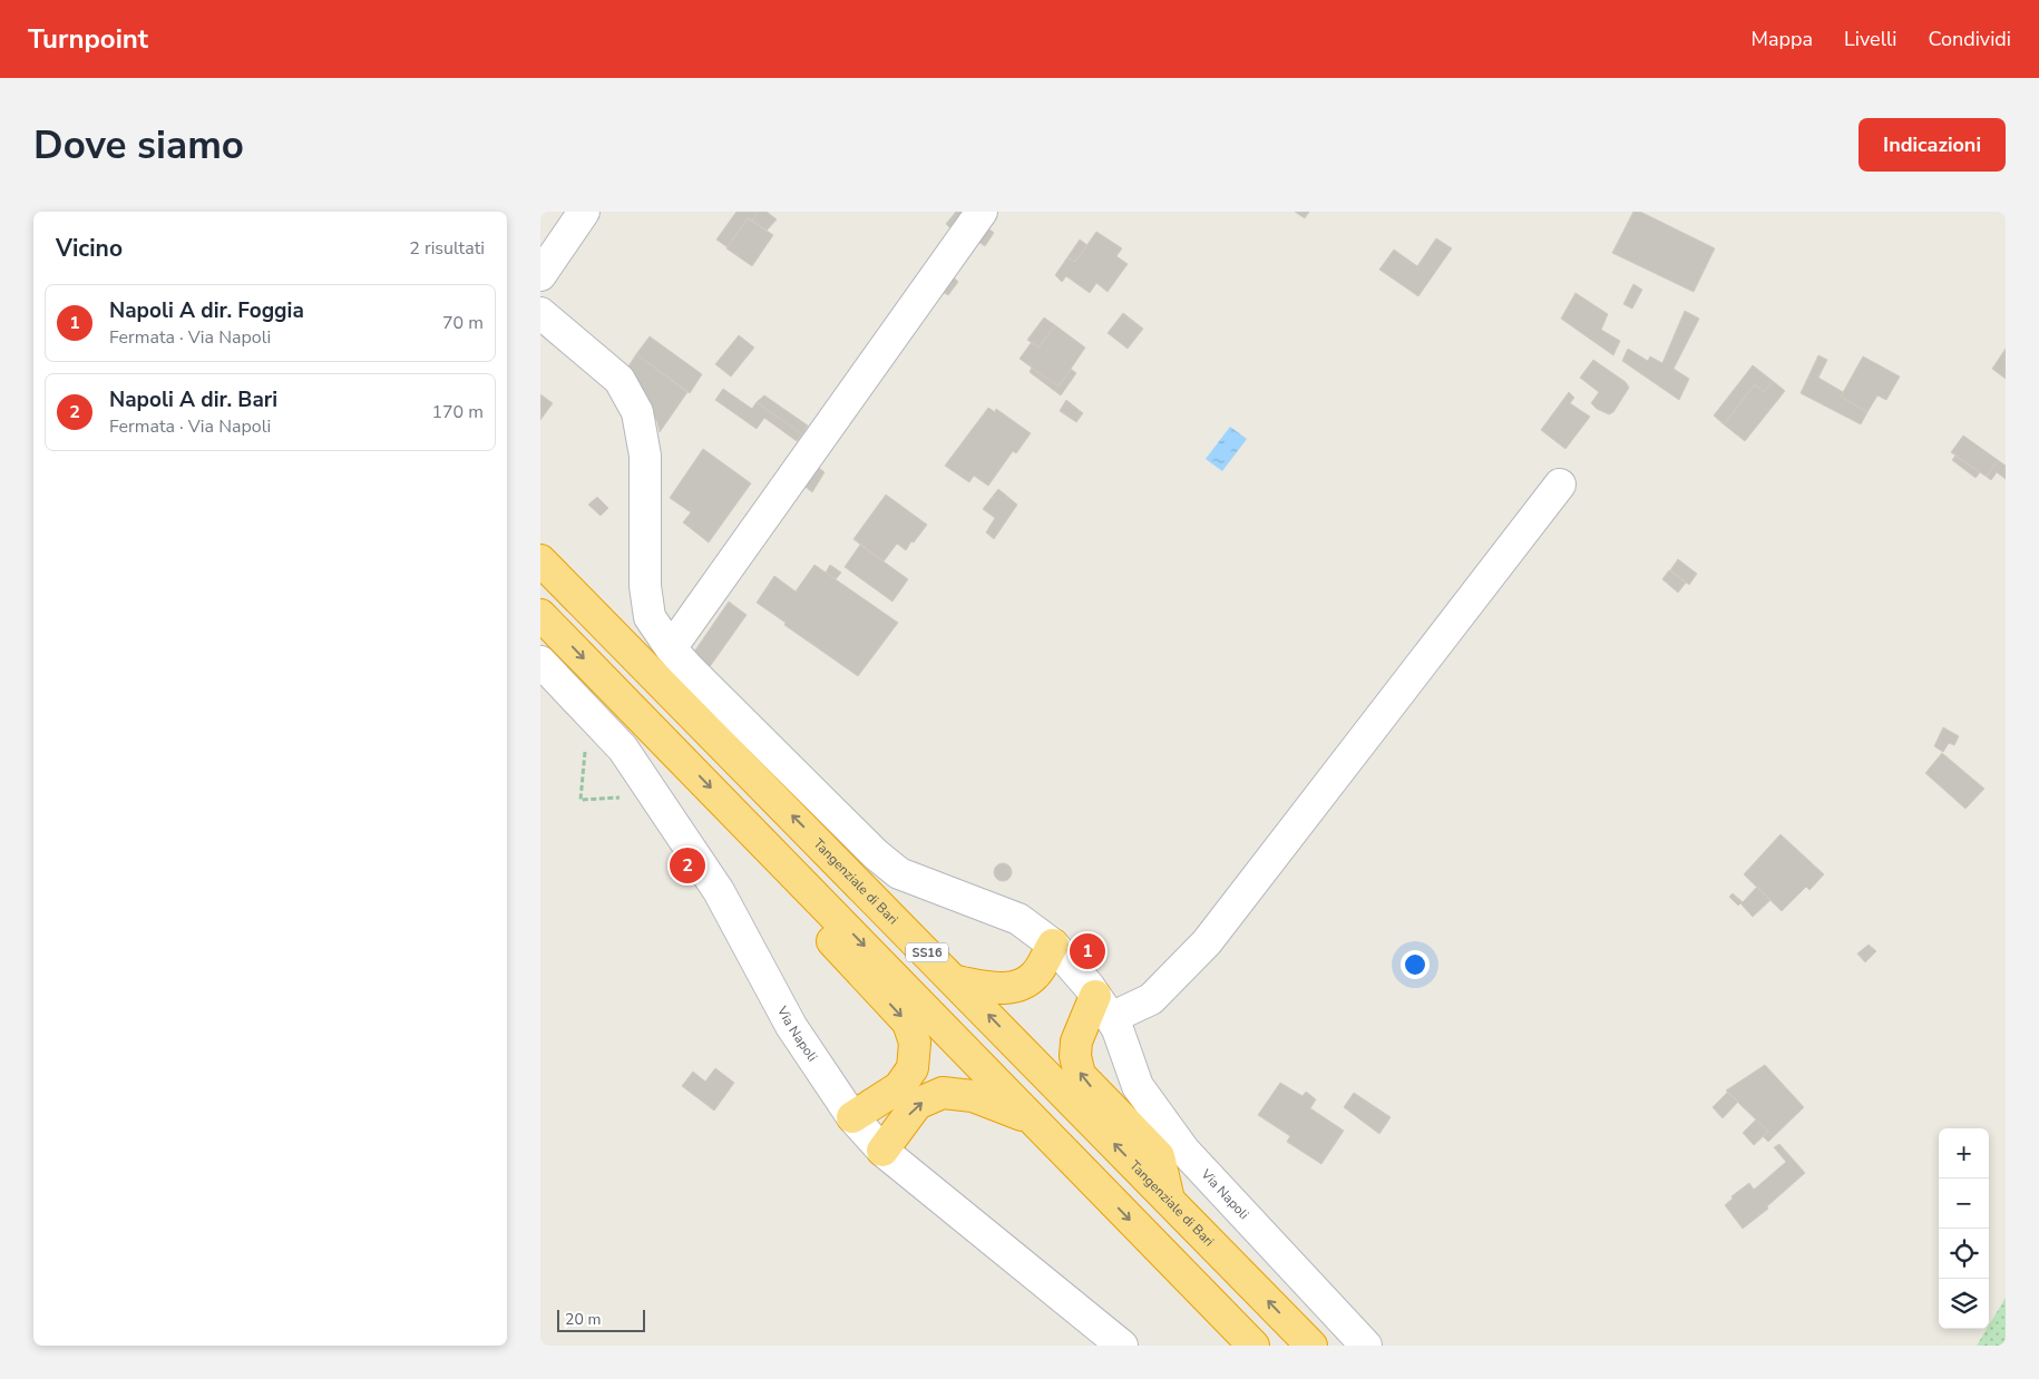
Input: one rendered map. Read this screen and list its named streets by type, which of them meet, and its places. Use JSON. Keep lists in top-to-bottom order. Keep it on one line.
{"streets":{"highway":["Tangenziale di Bari","SS16"],"street":["Via Napoli"]},"scale_bar":"20 m","page":{"header":"Turnpoint","nav":["Mappa","Livelli","Condividi"],"buttons":"Indicazioni","title":"Dove siamo","heading":["Vicino","2 risultati"],"list":[{"mark":"1","name":"Napoli A dir. Foggia","note":"Fermata · Via Napoli","value":"70 m"},{"mark":"2","name":"Napoli A dir. Bari","note":"Fermata · Via Napoli","value":"170 m"}],"pins":["2","1"],"map_buttons":["+","−"],"scale":"20 m"}}
